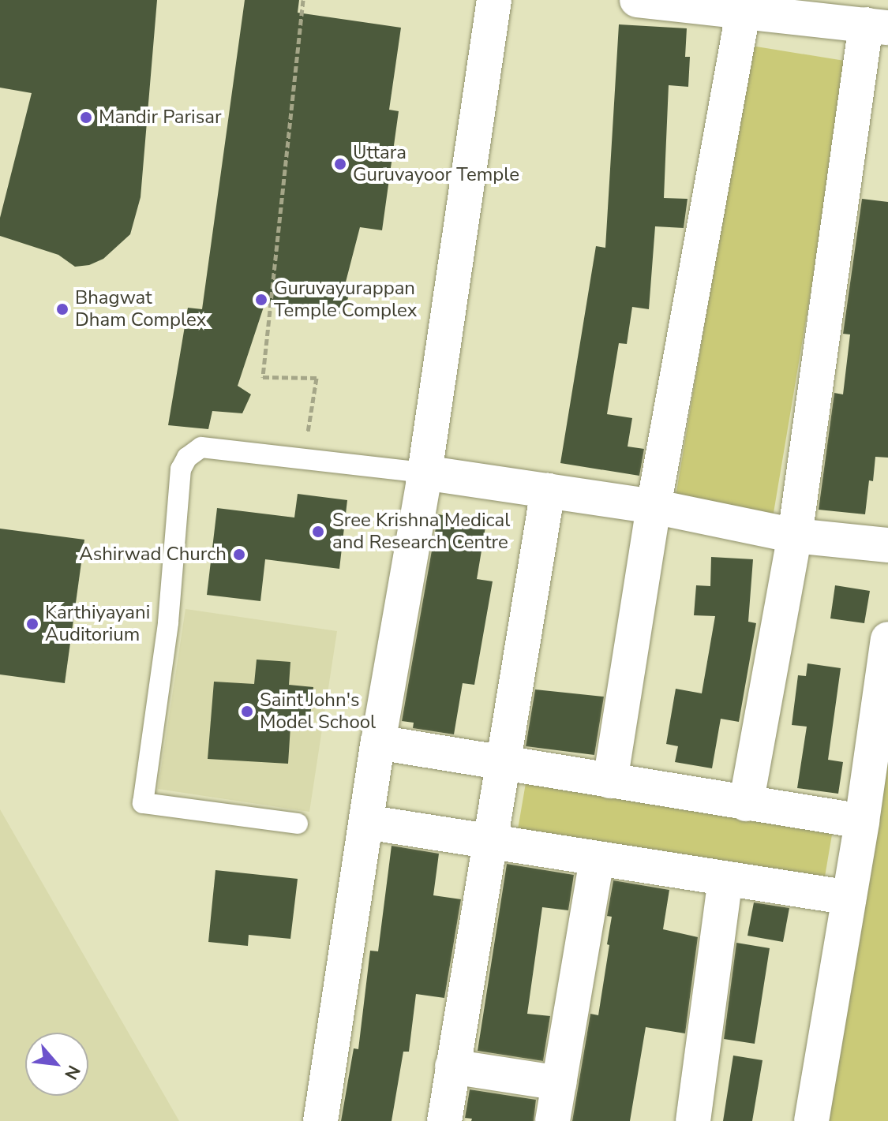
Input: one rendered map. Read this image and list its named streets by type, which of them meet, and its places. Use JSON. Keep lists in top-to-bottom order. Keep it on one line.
{"places":["Mandir Parisar","Uttara Guruvayoor Temple","Guruvayurappan Temple Complex","Bhagwat Dham Complex","Sree Krishna Medical and Research Centre","Ashirwad Church","Karthiyayani Auditorium","Saint John's Model School"],"north":"bottom right"}
